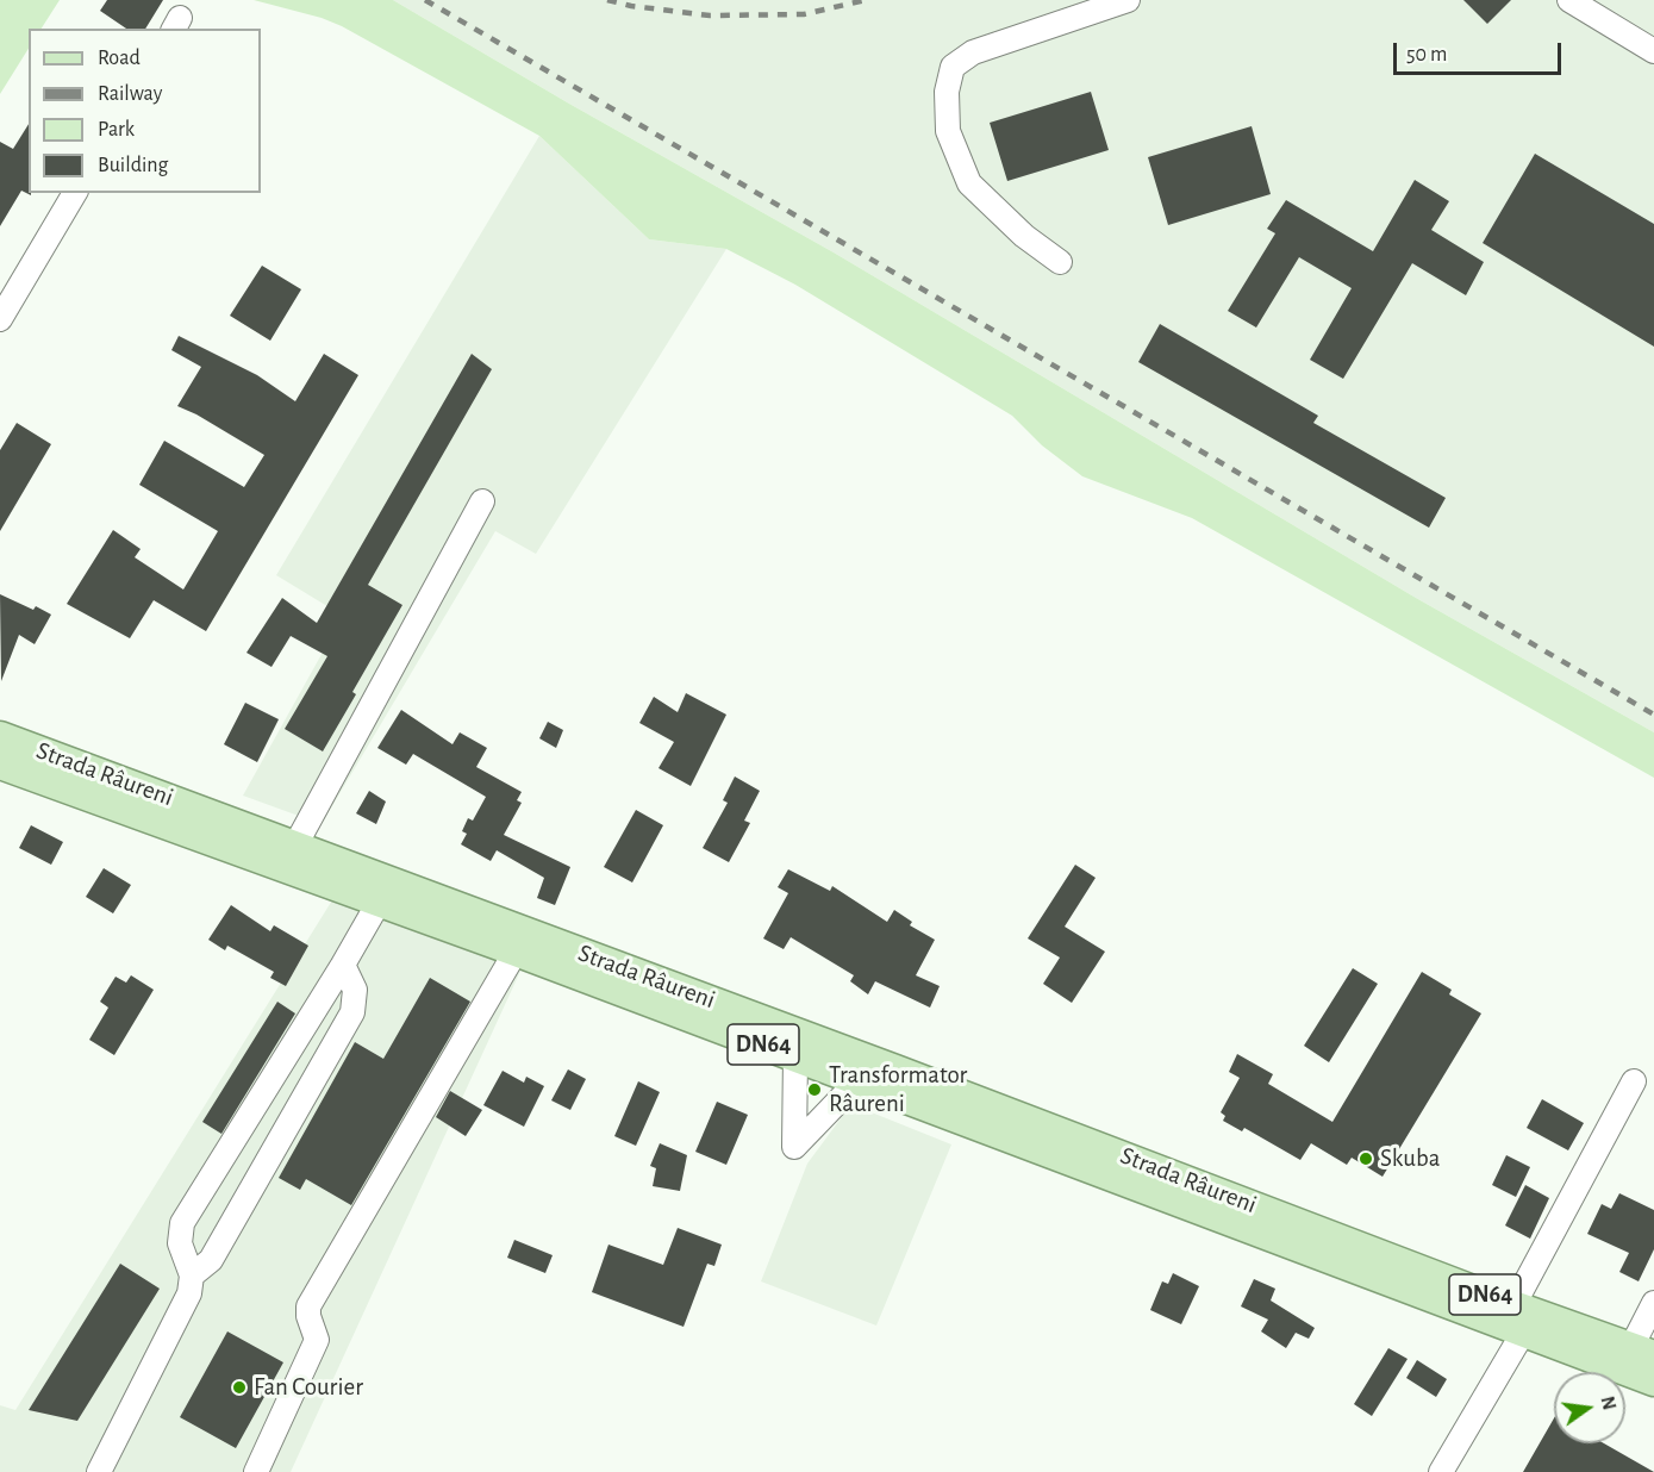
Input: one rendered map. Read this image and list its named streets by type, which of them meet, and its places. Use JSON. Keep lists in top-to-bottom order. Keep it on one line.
{"streets":{"main road":["Strada Râureni","DN64"]},"places":["Transformator Râureni","Skuba","Fan Courier"],"legend":["Road","Railway","Park","Building"],"scale_bar":"50 m","north":"right"}
